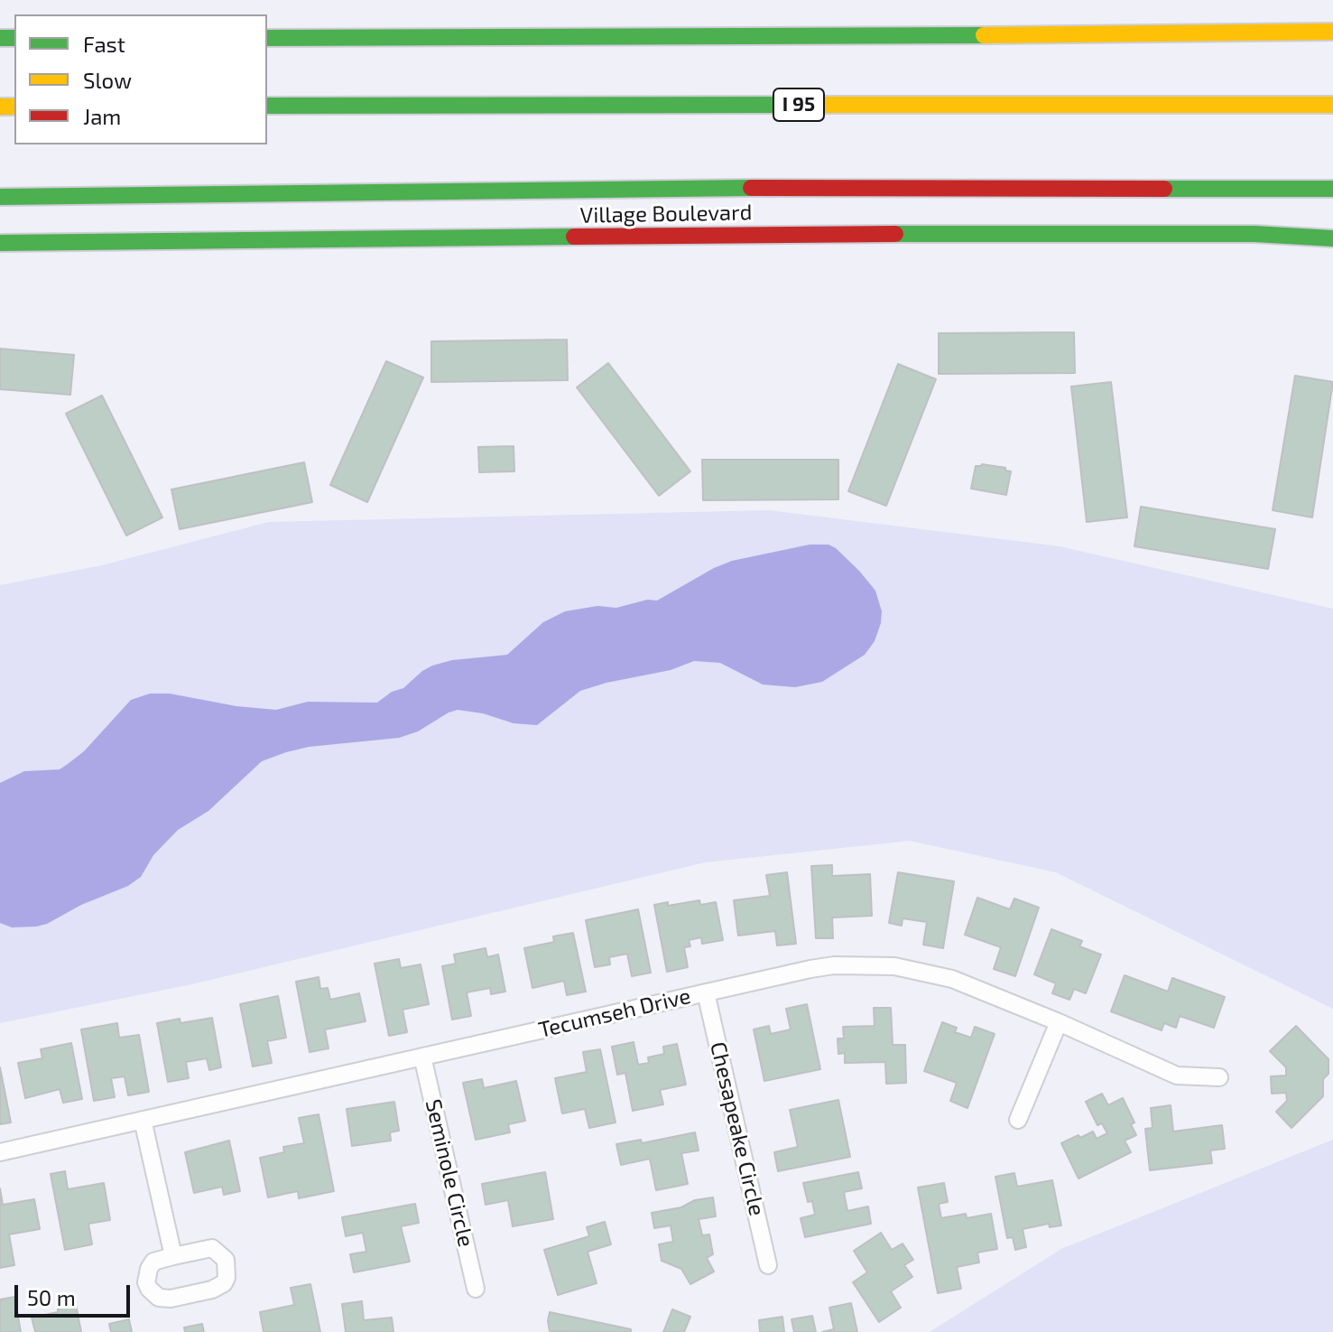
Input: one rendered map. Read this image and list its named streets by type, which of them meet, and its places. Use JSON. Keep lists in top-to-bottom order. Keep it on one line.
{"streets":{"main road":["I 95","Village Boulevard"],"street":["Tecumseh Drive","Chesapeake Circle","Seminole Circle"]},"crossings":[["Tecumseh Drive","Chesapeake Circle"],["Tecumseh Drive","Seminole Circle"]],"legend":["Fast","Slow","Jam"],"scale_bar":"50 m"}
